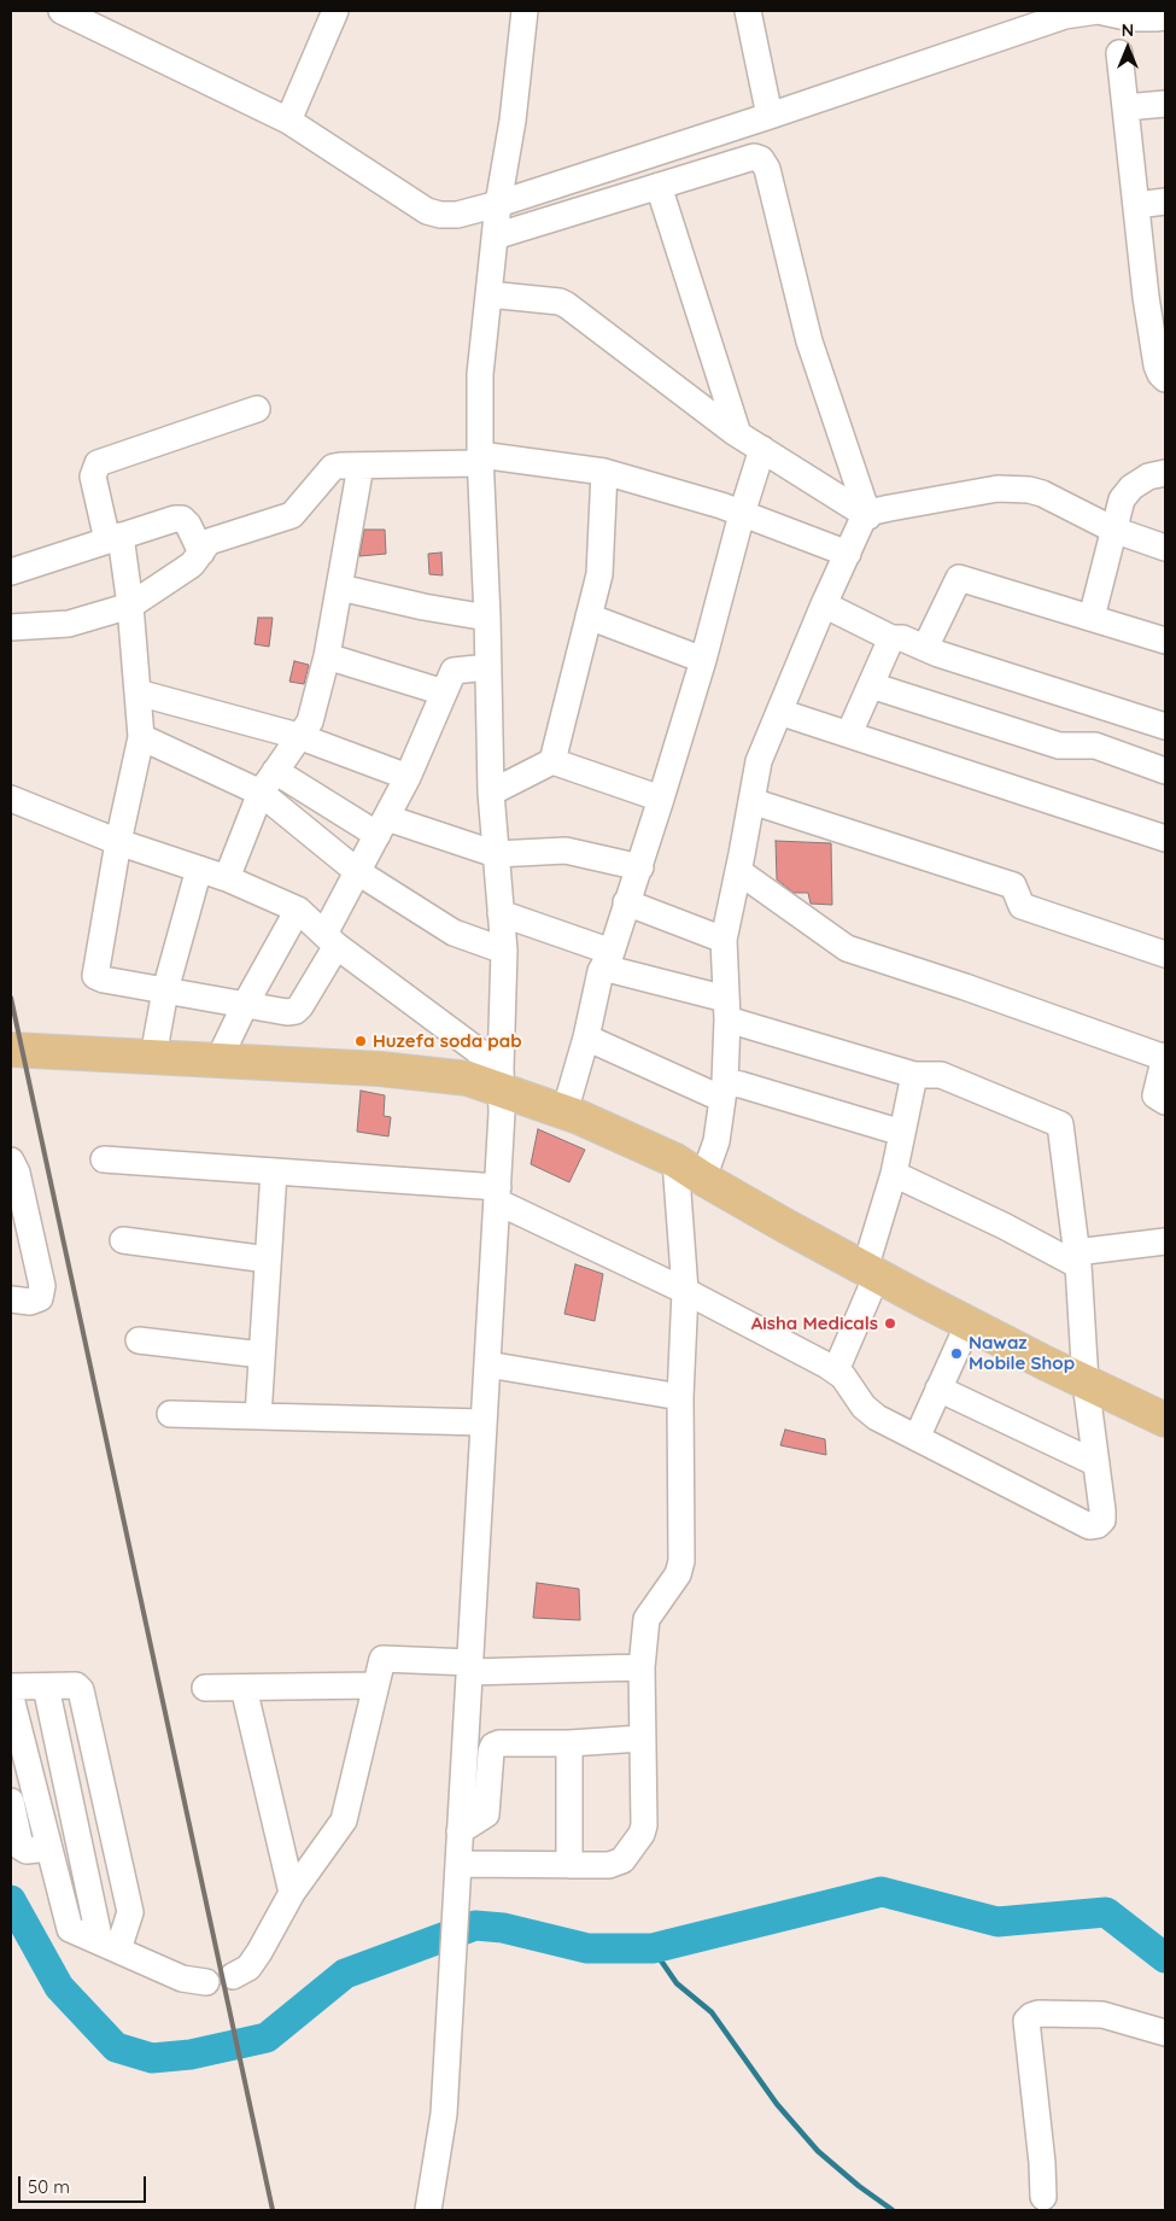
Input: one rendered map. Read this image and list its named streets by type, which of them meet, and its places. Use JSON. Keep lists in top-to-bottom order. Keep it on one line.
{"places":["Huzefa soda pab","Aisha Medicals","Nawaz Mobile Shop"],"scale_bar":"50 m","north":"top"}
